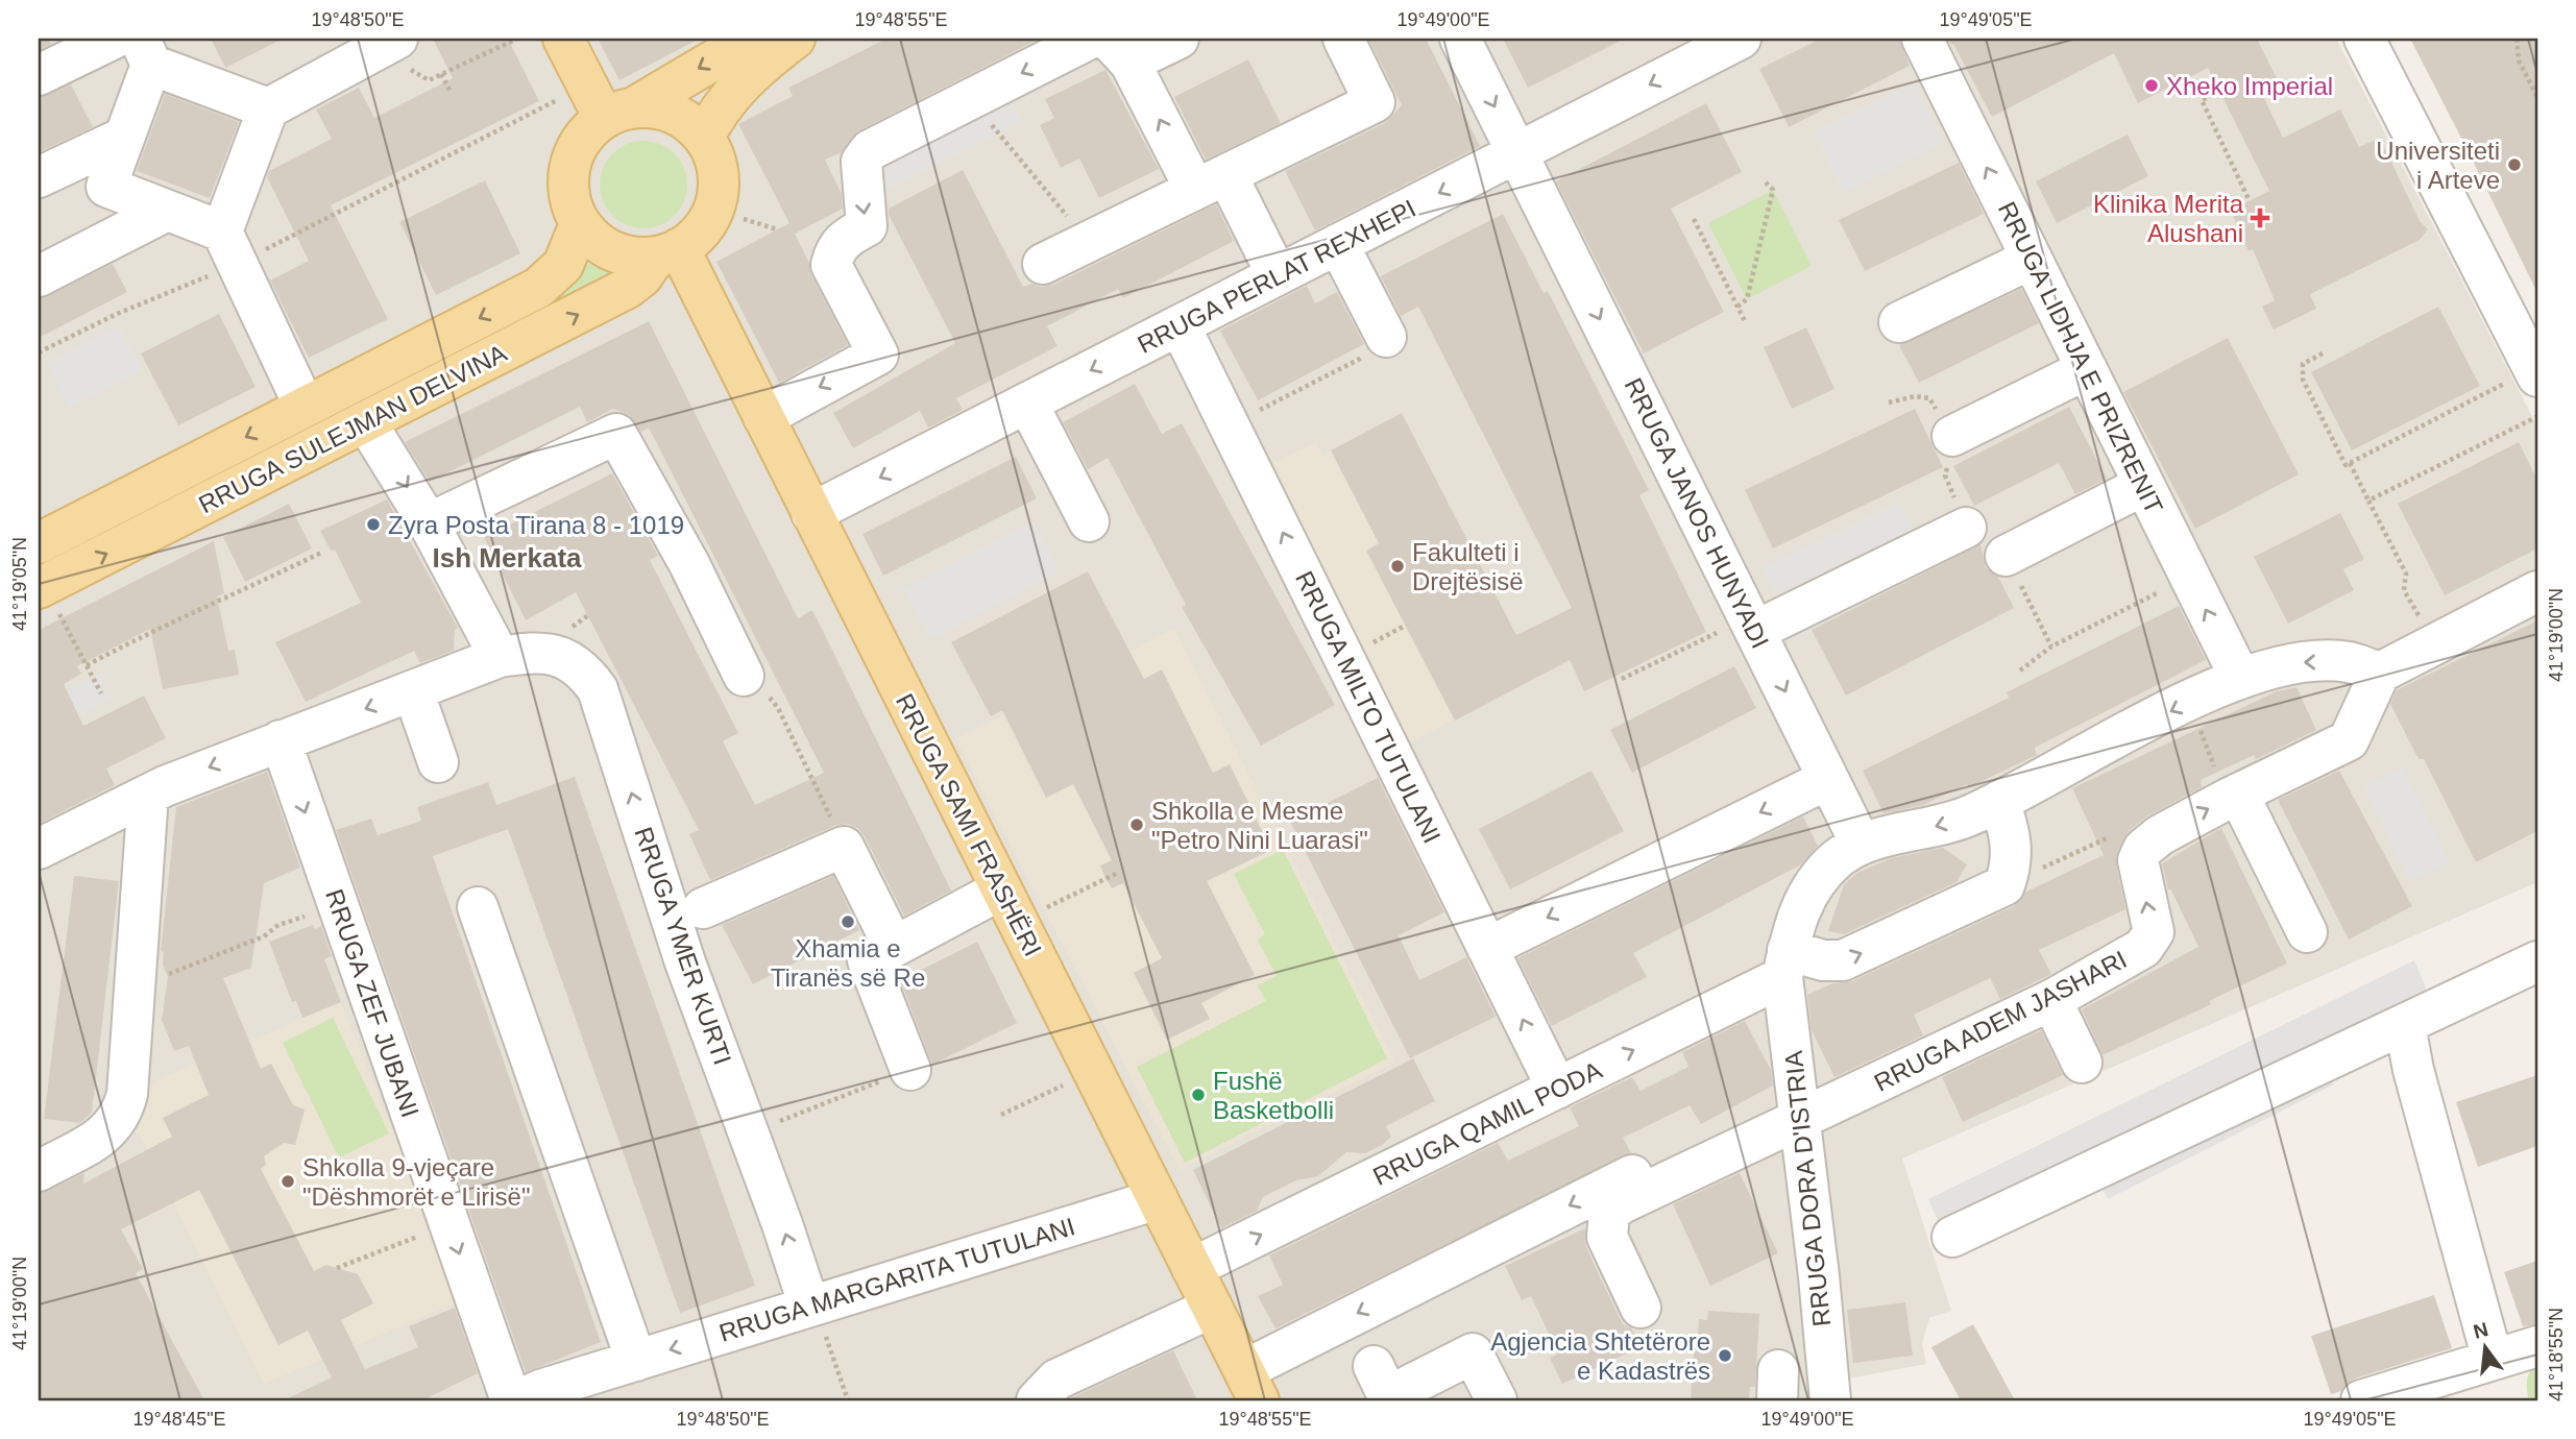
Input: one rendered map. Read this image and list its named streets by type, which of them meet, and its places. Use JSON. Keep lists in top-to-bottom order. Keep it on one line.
{"streets":{"main road":["RRUGA SULEJMAN DELVINA","RRUGA SAMI FRASHËRI"],"street":["RRUGA PERLAT REXHEPI","RRUGA LIDHJA E PRIZRENIT","RRUGA JANOS HUNYADI","RRUGA MILTO TUTULANI","RRUGA YMER KURTI","RRUGA ZEF JUBANI","RRUGA ADEM JASHARI","RRUGA QAMIL PODA","RRUGA DORA D'ISTRIA","RRUGA MARGARITA TUTULANI"]},"crossings":[["RRUGA PERLAT REXHEPI","RRUGA JANOS HUNYADI"],["RRUGA PERLAT REXHEPI","RRUGA MILTO TUTULANI"],["RRUGA PERLAT REXHEPI","RRUGA SAMI FRASHËRI"],["RRUGA SULEJMAN DELVINA","RRUGA SAMI FRASHËRI"],["RRUGA MILTO TUTULANI","RRUGA QAMIL PODA"],["RRUGA SAMI FRASHËRI","RRUGA QAMIL PODA"],["RRUGA SAMI FRASHËRI","RRUGA MARGARITA TUTULANI"],["RRUGA YMER KURTI","RRUGA ZEF JUBANI"],["RRUGA YMER KURTI","RRUGA MARGARITA TUTULANI"],["RRUGA ZEF JUBANI","RRUGA MARGARITA TUTULANI"],["RRUGA ADEM JASHARI","RRUGA DORA D'ISTRIA"],["RRUGA QAMIL PODA","RRUGA DORA D'ISTRIA"]],"one_way":["RRUGA PERLAT REXHEPI","RRUGA LIDHJA E PRIZRENIT","RRUGA JANOS HUNYADI","RRUGA MILTO TUTULANI"],"districts":["Ish Merkata"],"places":{"other":["Xheko Imperial","Universiteti i Arteve","Zyra Posta Tirana 8 - 1019","Fakulteti i Drejtësisë","Shkolla e Mesme \"Petro Nini Luarasi\"","Xhamia e Tiranës së Re","Fushë Basketbolli","Shkolla 9-vjeçare \"Dëshmorët e Lirisë\"","Agjencia Shtetërore e Kadastrës"],"health":["Klinika Merita Alushani"]},"north":"top","coordinates":["19°48'50\"E","19°48'55\"E","19°49'00\"E","19°49'05\"E","41°19'05\"N","41°19'00\"N","41°18'55\"N","19°48'45\"E"]}
